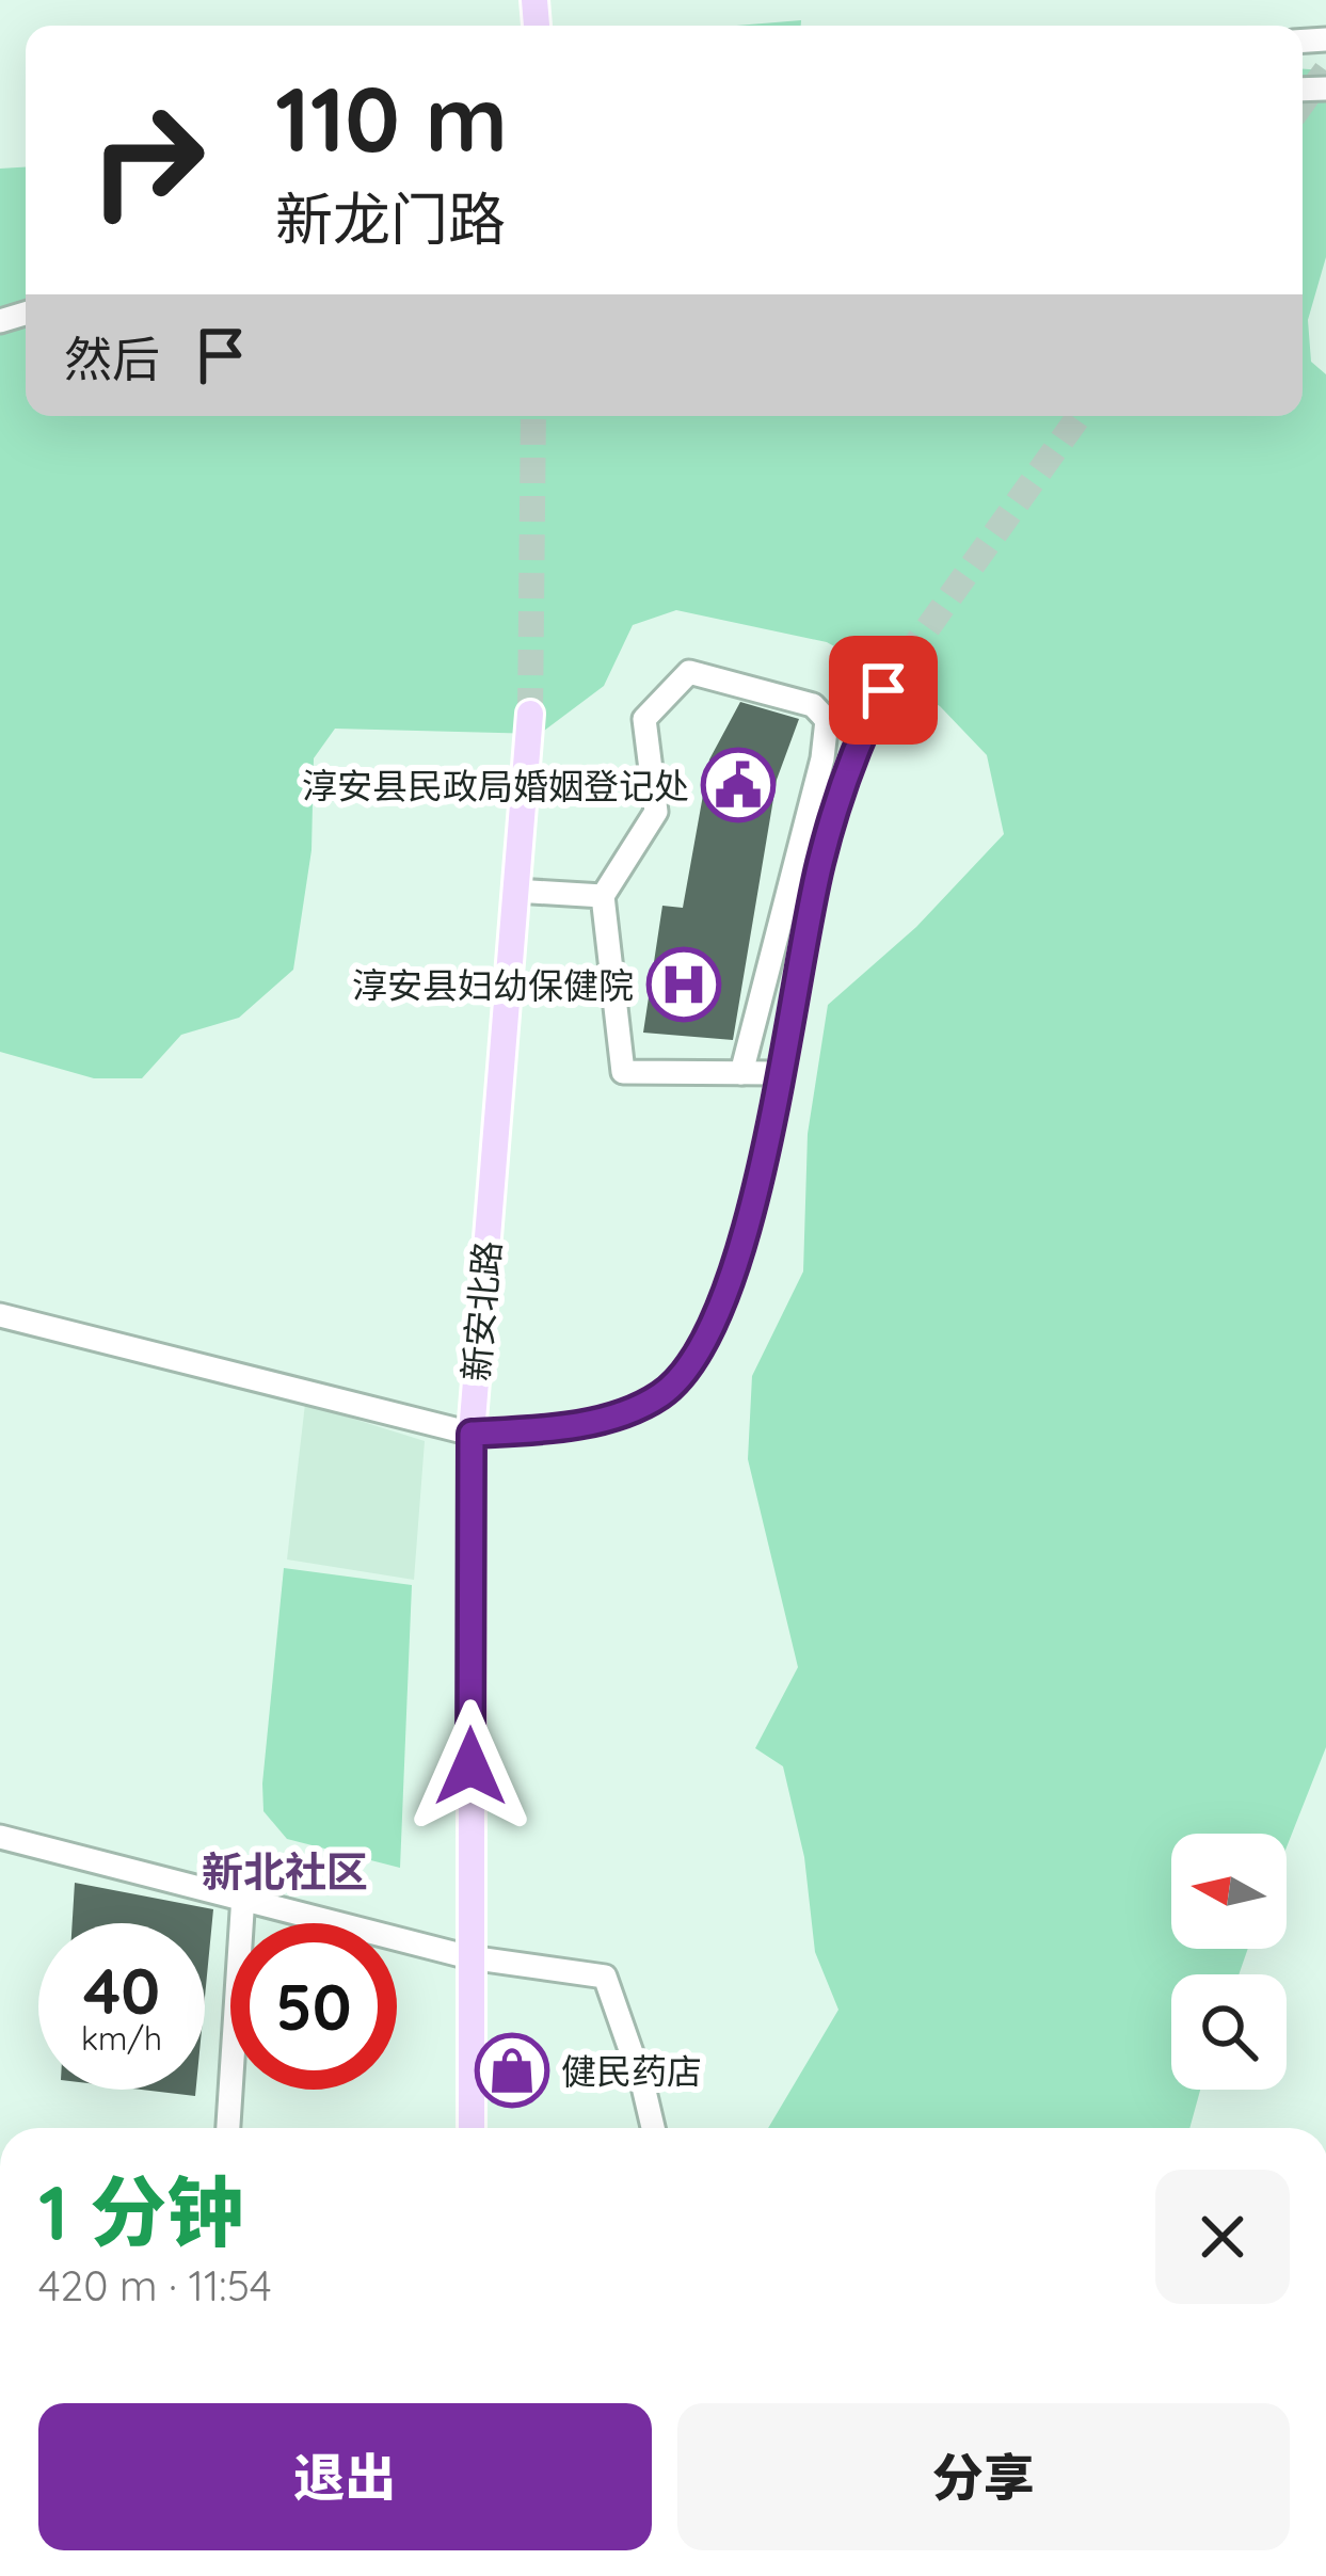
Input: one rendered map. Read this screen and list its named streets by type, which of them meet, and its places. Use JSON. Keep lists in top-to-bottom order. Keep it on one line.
{"streets":{"main road":["新安北路"]},"districts":["新北社区"],"places":{"public building":["淳安县民政局婚姻登记处"],"hospital":["淳安县妇幼保健院"],"shop":["健民药店"]},"north":"left","page":{"turn":["110 m","新龙门路"],"then":"然后","speed":"40 km/h","limit":"50","heading":["1 分钟","420 m · 11:54"],"buttons":["退出","分享"]}}
